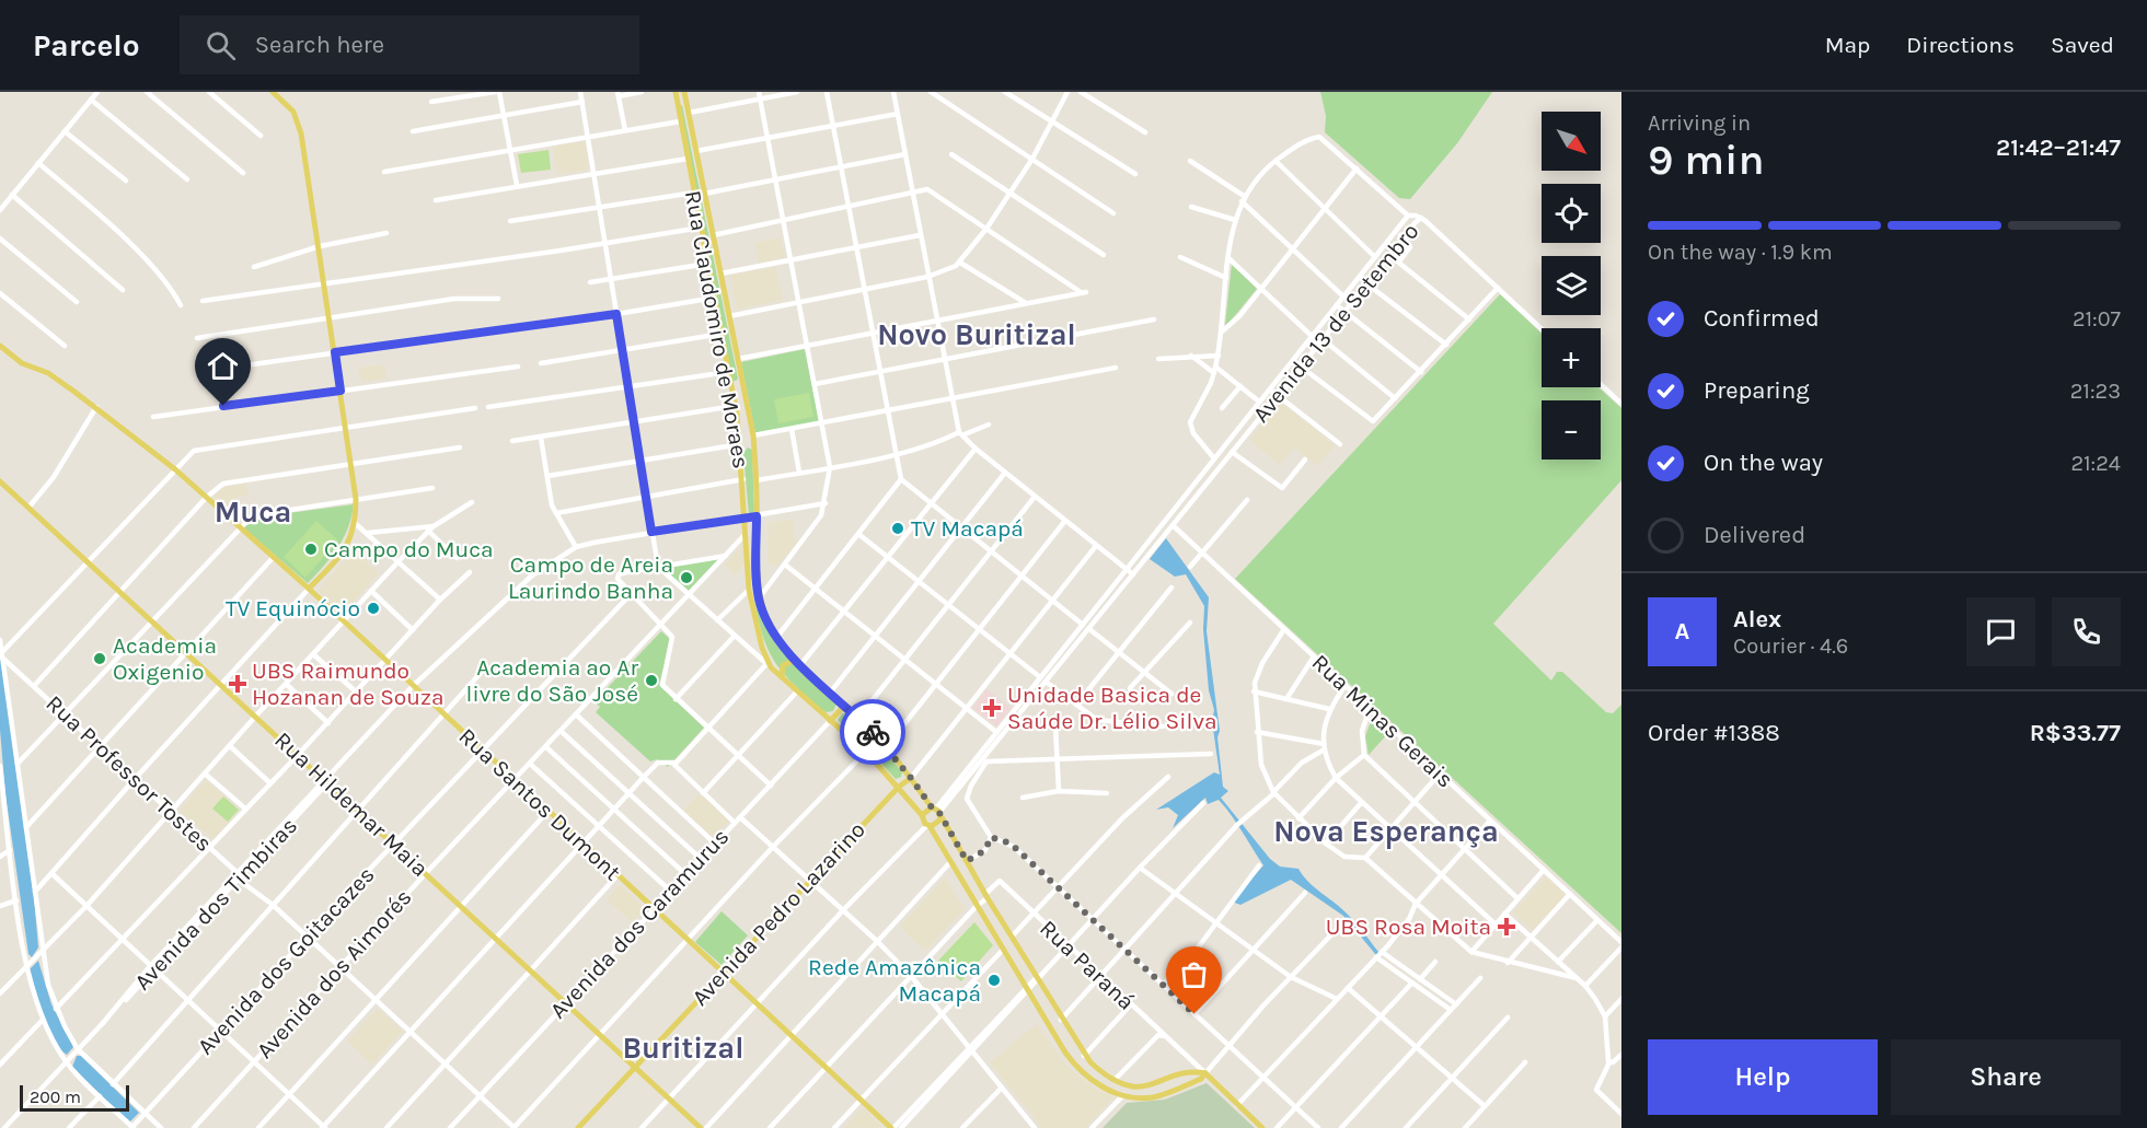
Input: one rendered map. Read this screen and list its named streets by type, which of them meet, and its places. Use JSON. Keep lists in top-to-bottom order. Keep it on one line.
{"streets":{"main road":["Rua Claudomiro de Moraes","Rua Hildemar Maia","Rua Santos Dumont","Avenida Pedro Lazarino","Rua Paraná"],"street":["Avenida 13 de Setembro","Rua Minas Gerais","Rua Professor Tostes","Avenida dos Timbiras","Avenida dos Caramurus","Avenida dos Goitacazes","Avenida dos Aimorés"]},"crossings":[["Avenida 13 de Setembro","Rua Claudomiro de Moraes"],["Avenida 13 de Setembro","Rua Minas Gerais"],["Rua Claudomiro de Moraes","Avenida Pedro Lazarino"],["Rua Claudomiro de Moraes","Avenida dos Caramurus"],["Rua Claudomiro de Moraes","Rua Paraná"],["Rua Claudomiro de Moraes","Avenida dos Aimorés"],["Rua Professor Tostes","Avenida dos Timbiras"],["Rua Professor Tostes","Avenida dos Caramurus"],["Rua Professor Tostes","Avenida dos Goitacazes"],["Rua Professor Tostes","Avenida dos Aimorés"],["Rua Hildemar Maia","Avenida dos Timbiras"],["Rua Hildemar Maia","Avenida Pedro Lazarino"],["Rua Hildemar Maia","Avenida dos Caramurus"],["Rua Hildemar Maia","Avenida dos Goitacazes"],["Rua Hildemar Maia","Avenida dos Aimorés"],["Rua Santos Dumont","Avenida dos Timbiras"],["Rua Santos Dumont","Avenida Pedro Lazarino"],["Rua Santos Dumont","Avenida dos Caramurus"],["Rua Santos Dumont","Avenida dos Goitacazes"],["Rua Santos Dumont","Avenida dos Aimorés"]],"districts":["Novo Buritizal","Muca","Nova Esperança","Buritizal"],"places":{"other":["TV Macapá","Campo do Muca","Campo de Areia Laurindo Banha","TV Equinócio","Academia Oxigenio","Academia ao Ar livre do São José","Rede Amazônica Macapá"],"health":["UBS Raimundo Hozanan de Souza","Unidade Basica de Saúde Dr. Lélio Silva","UBS Rosa Moita"]},"scale_bar":"200 m","north":"bottom right","page":{"header":"Parcelo","search":"Search here","nav":["Map","Directions","Saved"],"heading":["9 min","Arriving in","21:42–21:47"],"panel":["Alex","Courier · 4.6","Order #1388","R$33.77"],"map_buttons":["+","−"],"bar":"On the way · 1.9 km","list":[["Confirmed","21:07"],["Preparing","21:23"],["On the way","21:24"],"Delivered"],"round":"A","buttons":["Help","Share"],"scale":"200 m"}}
